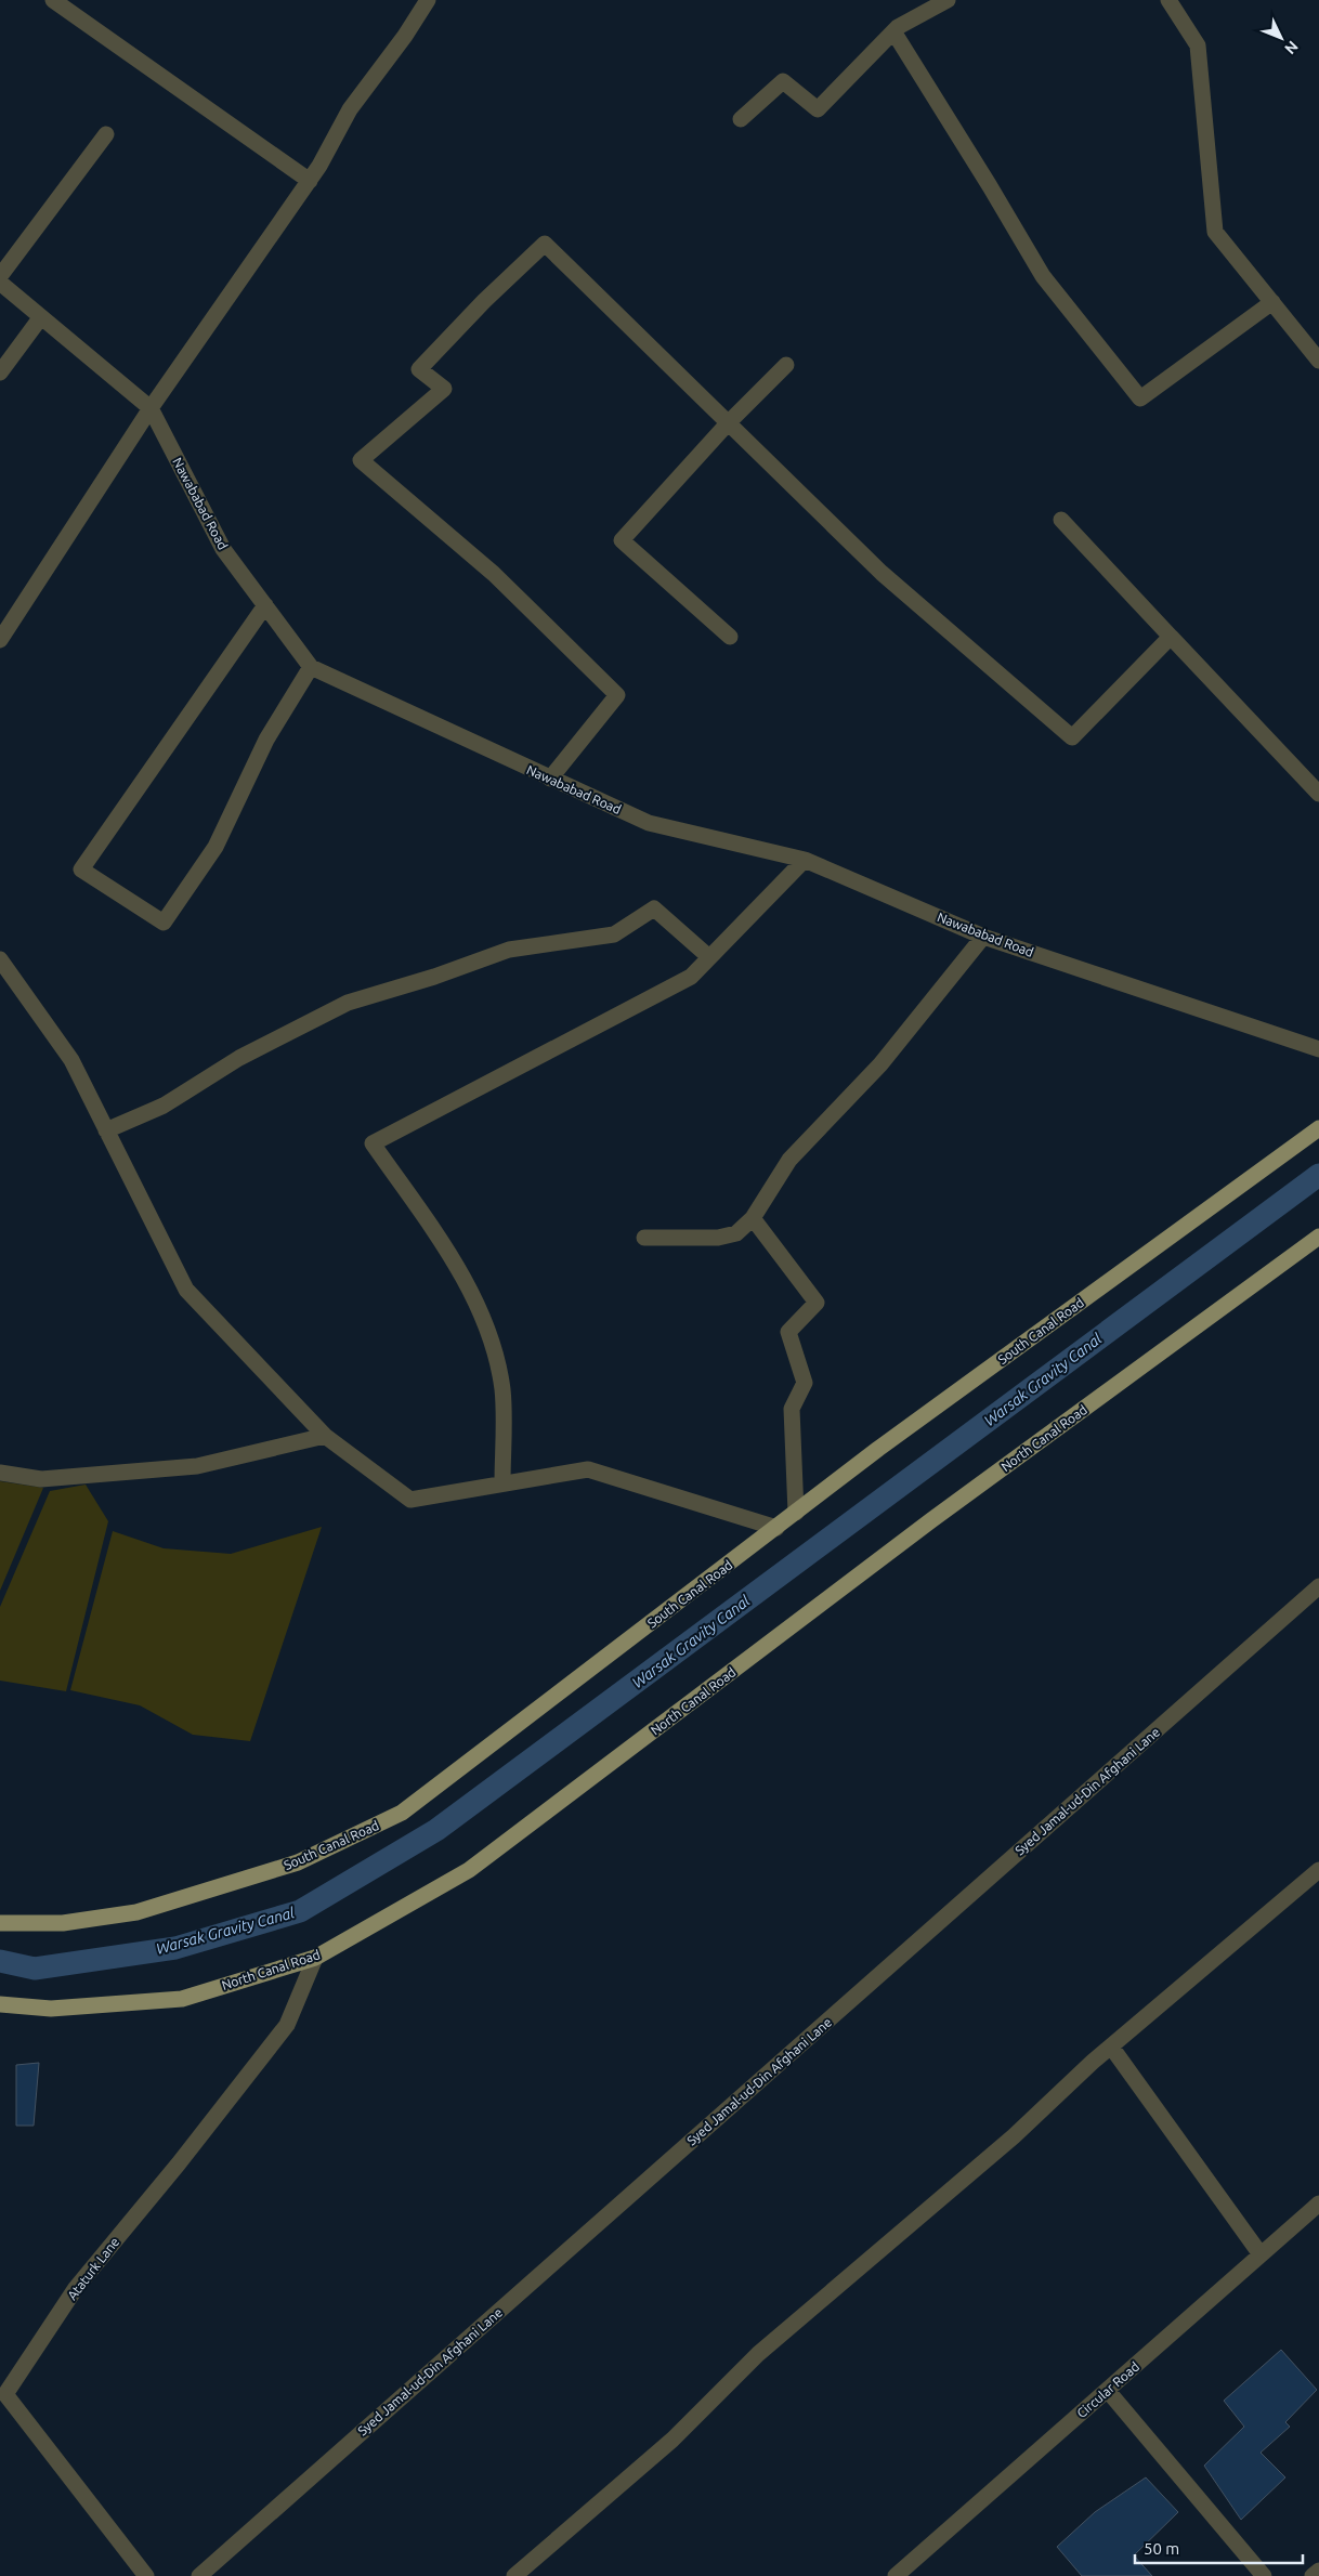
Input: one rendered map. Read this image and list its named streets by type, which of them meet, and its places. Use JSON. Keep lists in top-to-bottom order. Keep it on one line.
{"streets":{"main road":["South Canal Road","North Canal Road"],"street":["Nawababad Road","Syed Jamal-ud-Din Afghani Lane","Ataturk Lane","Circular Road"]},"crossings":[["North Canal Road","Ataturk Lane"]],"water":["Warsak Gravity Canal"],"scale_bar":"50 m","north":"bottom right"}
